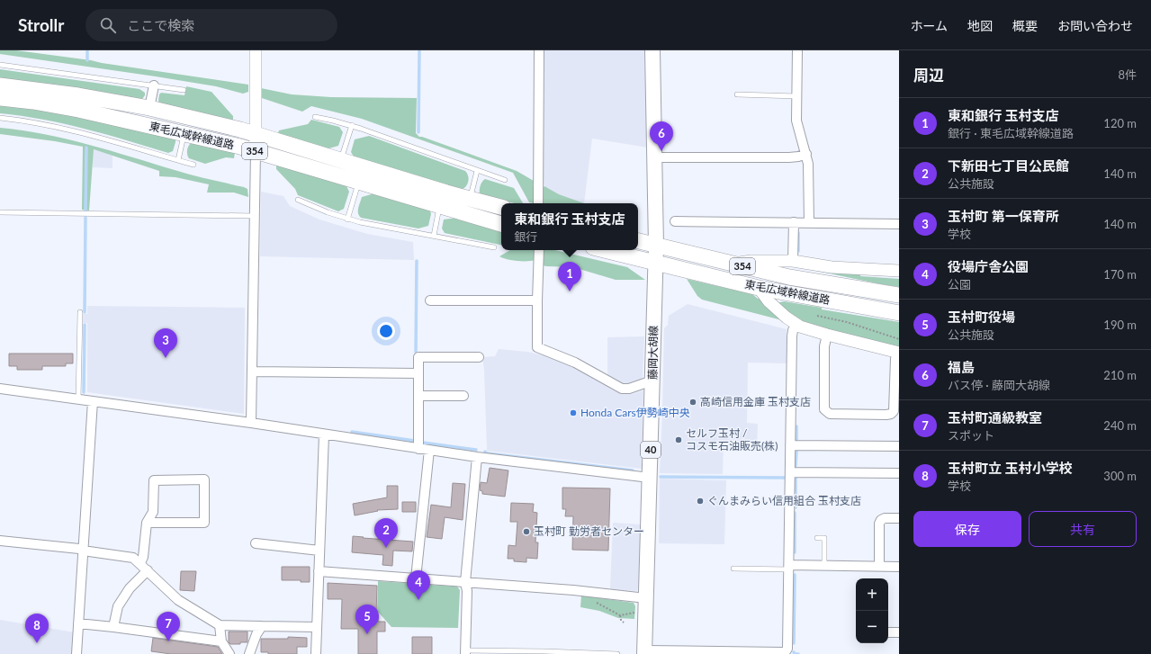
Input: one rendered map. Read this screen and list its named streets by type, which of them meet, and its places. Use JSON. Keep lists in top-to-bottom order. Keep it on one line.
{"streets":{"highway":["東毛広域幹線道路","354"],"main road":["藤岡大胡線","40"]},"crossings":[["東毛広域幹線道路","藤岡大胡線"]],"places":["高崎信用金庫 玉村支店","Honda Cars伊勢崎中央","セルフ玉村 / コスモ石油販売(株)","ぐんまみらい信用組合 玉村支店","玉村町 勤労者センター"],"page":{"header":"Strollr","search":"ここで検索","nav":["ホーム","地図","概要","お問い合わせ"],"heading":["周辺","8件"],"list":[{"mark":"1","name":"東和銀行 玉村支店","note":"銀行 · 東毛広域幹線道路","value":"120 m"},{"mark":"2","name":"下新田七丁目公民館","note":"公共施設","value":"140 m"},{"mark":"3","name":"玉村町 第一保育所","note":"学校","value":"140 m"},{"mark":"4","name":"役場庁舎公園","note":"公園","value":"170 m"},{"mark":"5","name":"玉村町役場","note":"公共施設","value":"190 m"},{"mark":"6","name":"福島","note":"バス停 · 藤岡大胡線","value":"210 m"},{"mark":"7","name":"玉村町通級教室","note":"スポット","value":"240 m"},{"mark":"8","name":"玉村町立 玉村小学校","note":"学校","value":"300 m"}],"pins":["6","1","3","2","4","5","7","8"],"popup":["東和銀行 玉村支店","銀行"],"buttons":["保存","共有"],"map_buttons":["+","−"]}}
